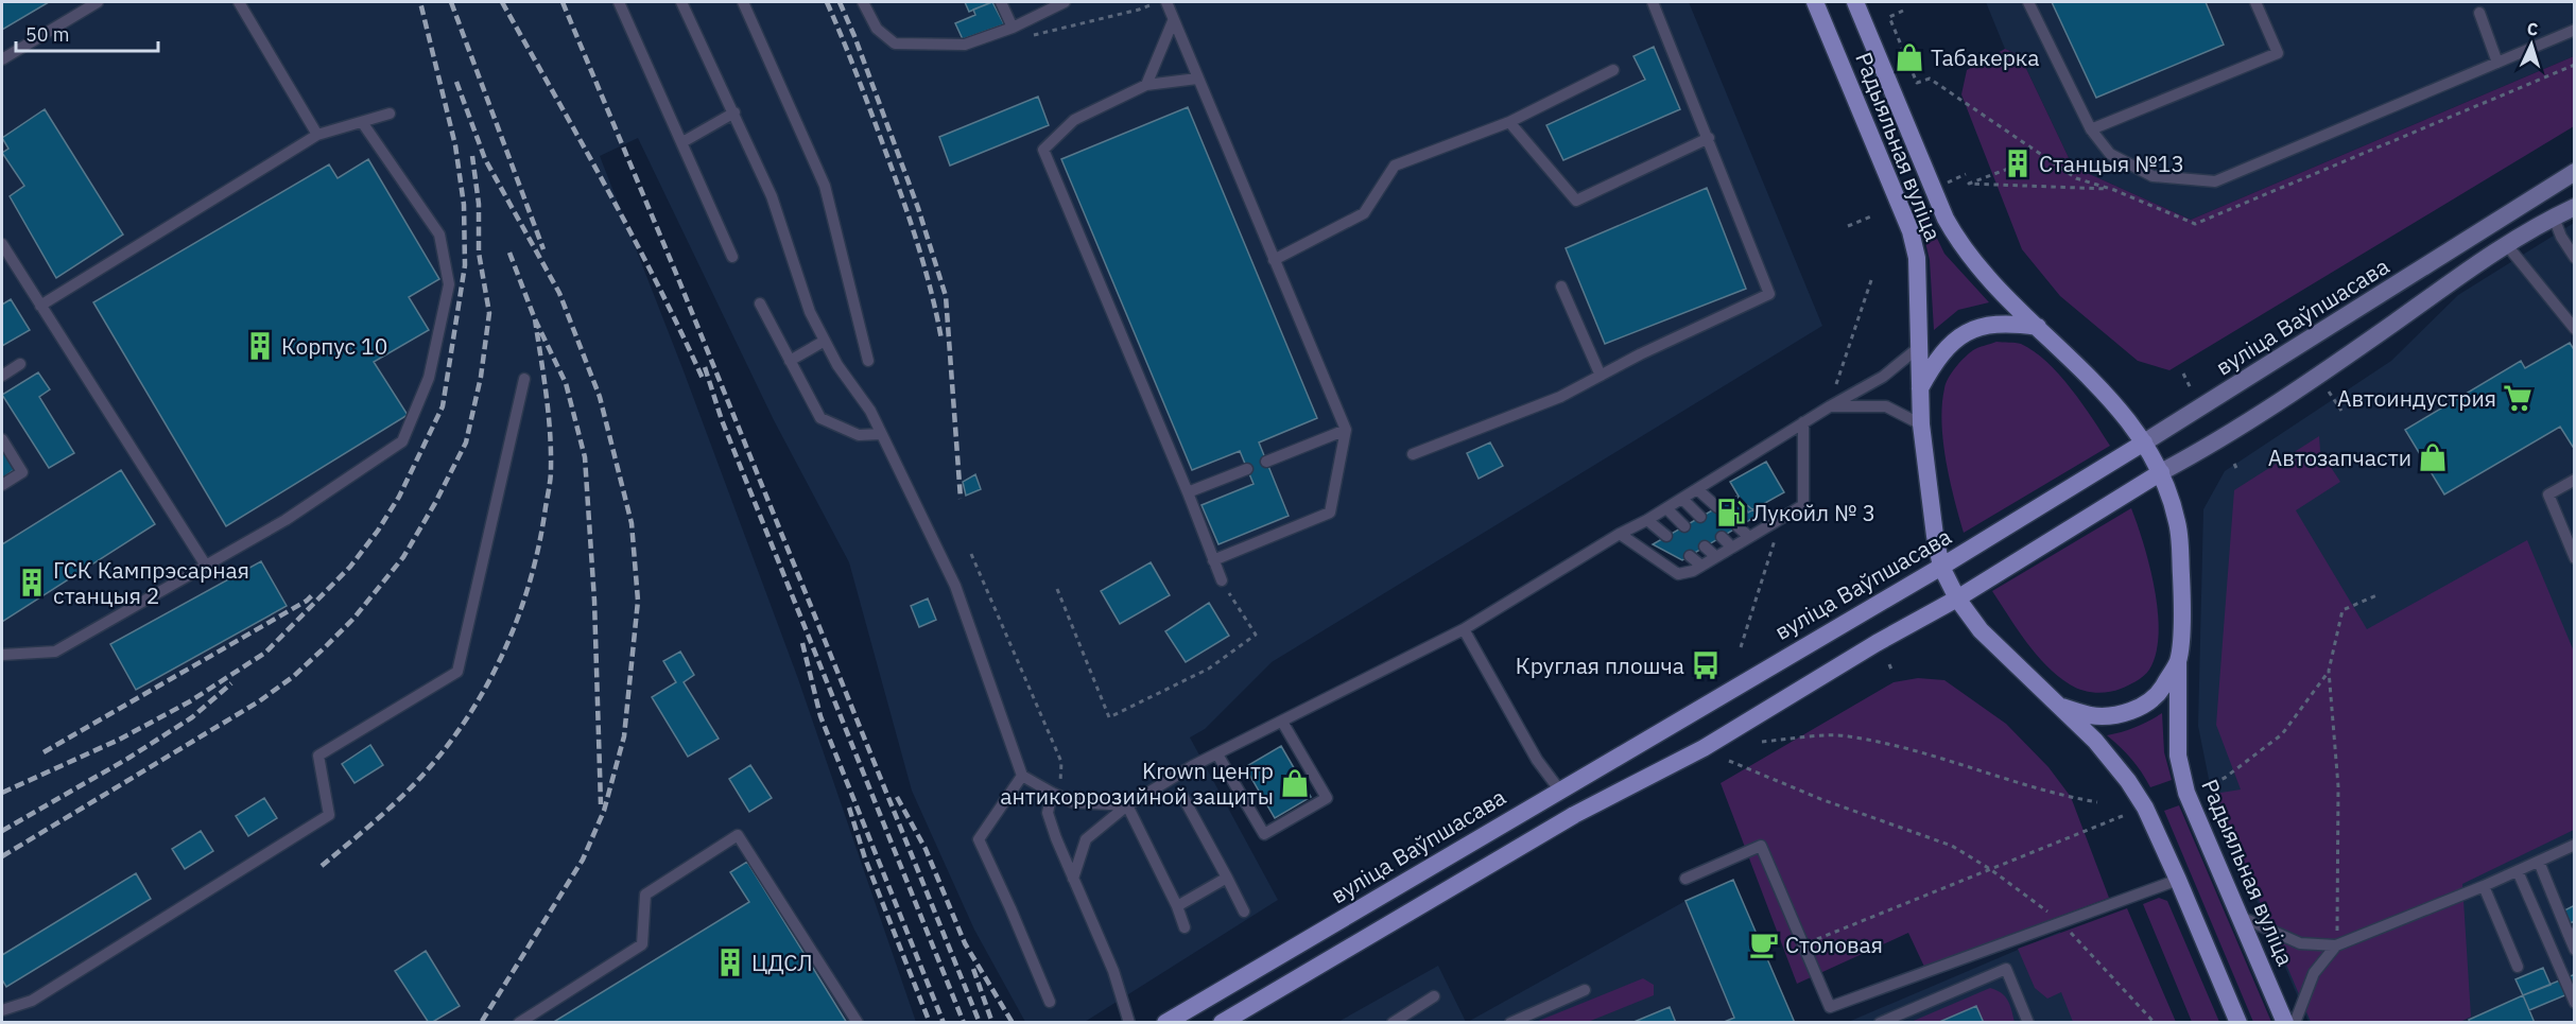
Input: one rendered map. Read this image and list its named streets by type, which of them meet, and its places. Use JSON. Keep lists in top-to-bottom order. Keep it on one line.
{"streets":{"main road":["Радыяльная вуліца","вуліца Ваўпшасава"]},"crossings":[["Радыяльная вуліца","вуліца Ваўпшасава"]],"places":{"shop":["Табакерка","Автозапчасти","Krown центр антикоррозийной защиты"],"building":["Станцыя №13","Корпус 10","ГСК Кампрэсарная станцыя 2","ЦДСЛ"],"supermarket":["Автоиндустрия"],"fuel station":["Лукойл № 3"],"bus stop":["Круглая плошча"],"cafe":["Столовая"]},"scale_bar":"50 m","north":"top"}
